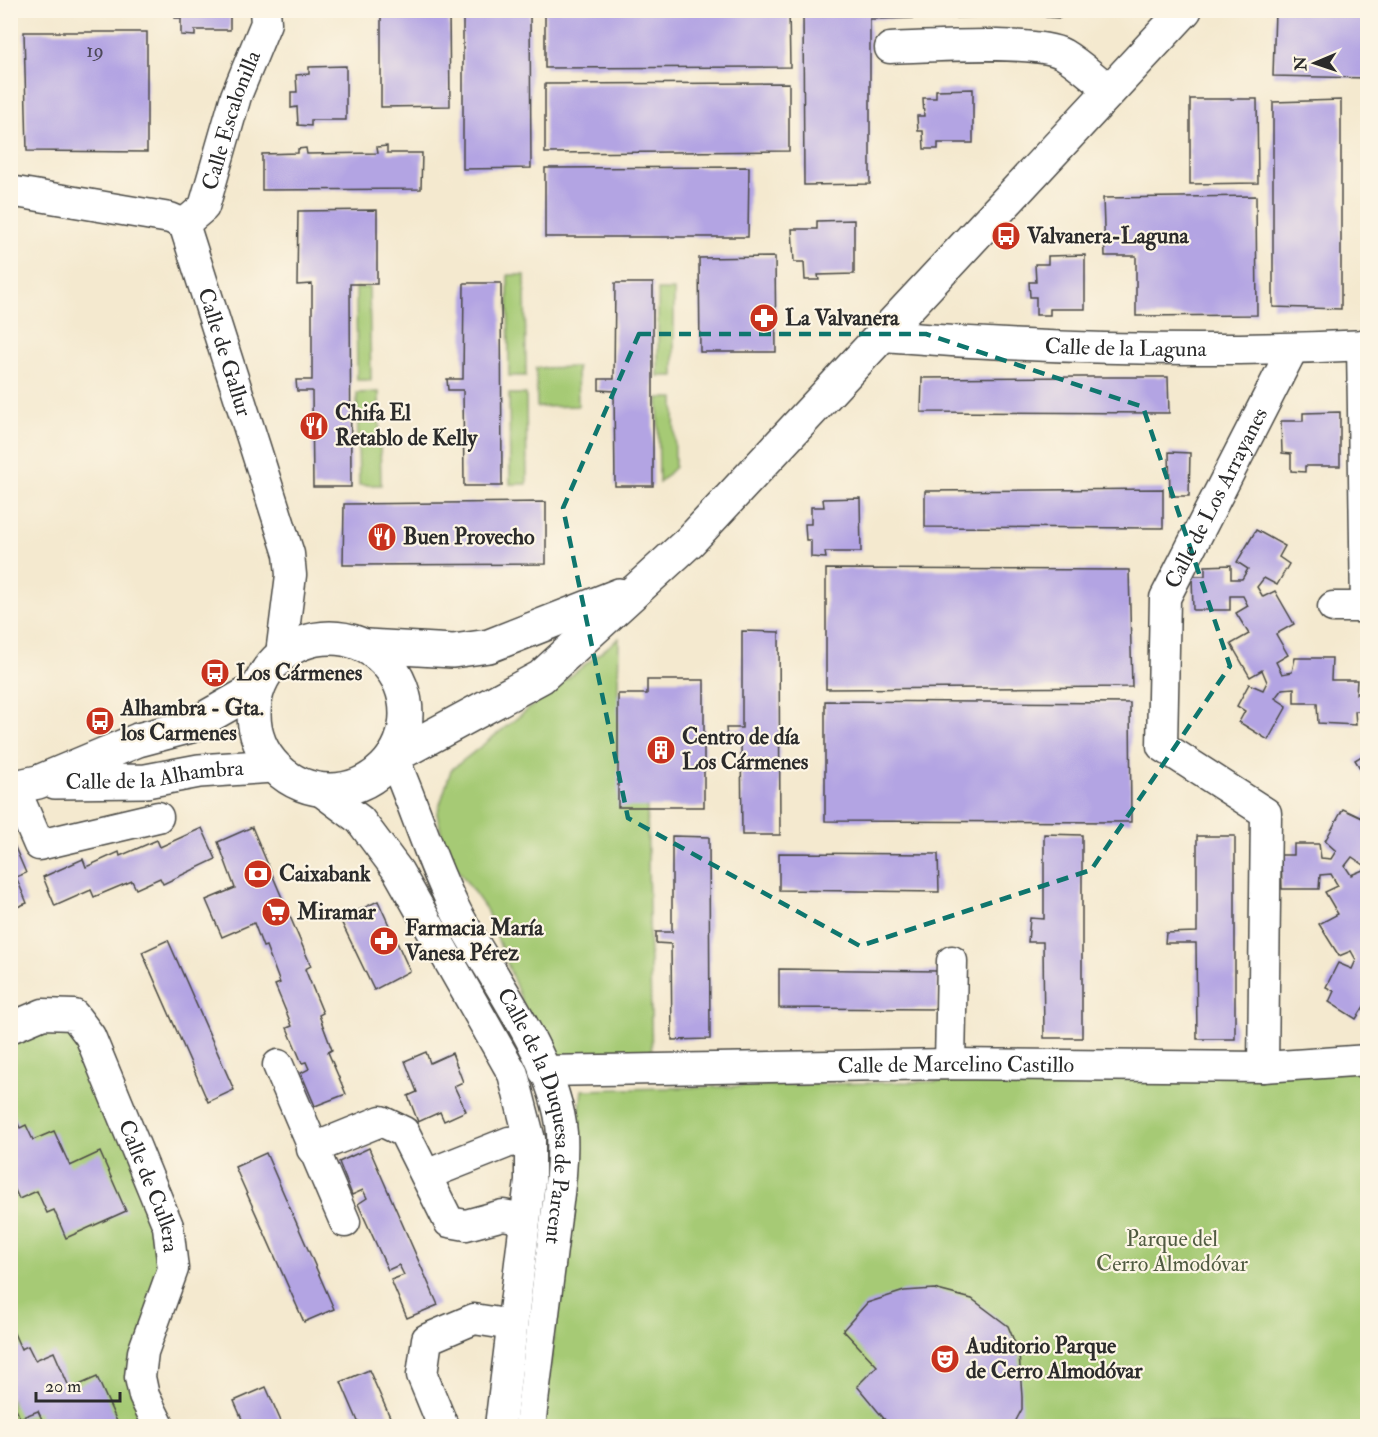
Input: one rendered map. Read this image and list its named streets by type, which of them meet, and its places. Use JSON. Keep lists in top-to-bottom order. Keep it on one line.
{"streets":{"main road":["Calle de la Alhambra"],"street":["Calle Escalonilla","Calle de la Laguna","Calle de Gallur","Calle de Los Arrayanes","Calle de Marcelino Castillo","Calle de la Duquesa de Parcent","Calle de Cullera"]},"crossings":[["Calle Escalonilla","Calle de Gallur"],["Calle de la Laguna","Calle de Los Arrayanes"],["Calle de Gallur","Calle de la Alhambra"],["Calle de Gallur","Calle de la Duquesa de Parcent"],["Calle de Los Arrayanes","Calle de Marcelino Castillo"],["Calle de la Alhambra","Calle de la Duquesa de Parcent"],["Calle de Marcelino Castillo","Calle de la Duquesa de Parcent"]],"parks":["Parque del Cerro Almodóvar"],"places":{"bus stop":["Valvanera-Laguna","Los Cármenes","Alhambra - Gta. los Carmenes"],"pharmacy":["La Valvanera","Farmacia María Vanesa Pérez"],"restaurant":["Chifa El Retablo de Kelly","Buen Provecho"],"building":["Centro de día Los Cármenes"],"bank":["Caixabank"],"supermarket":["Miramar"],"theatre":["Auditorio Parque de Cerro Almodóvar"]},"house_numbers":["19"],"scale_bar":"20 m","north":"left"}
